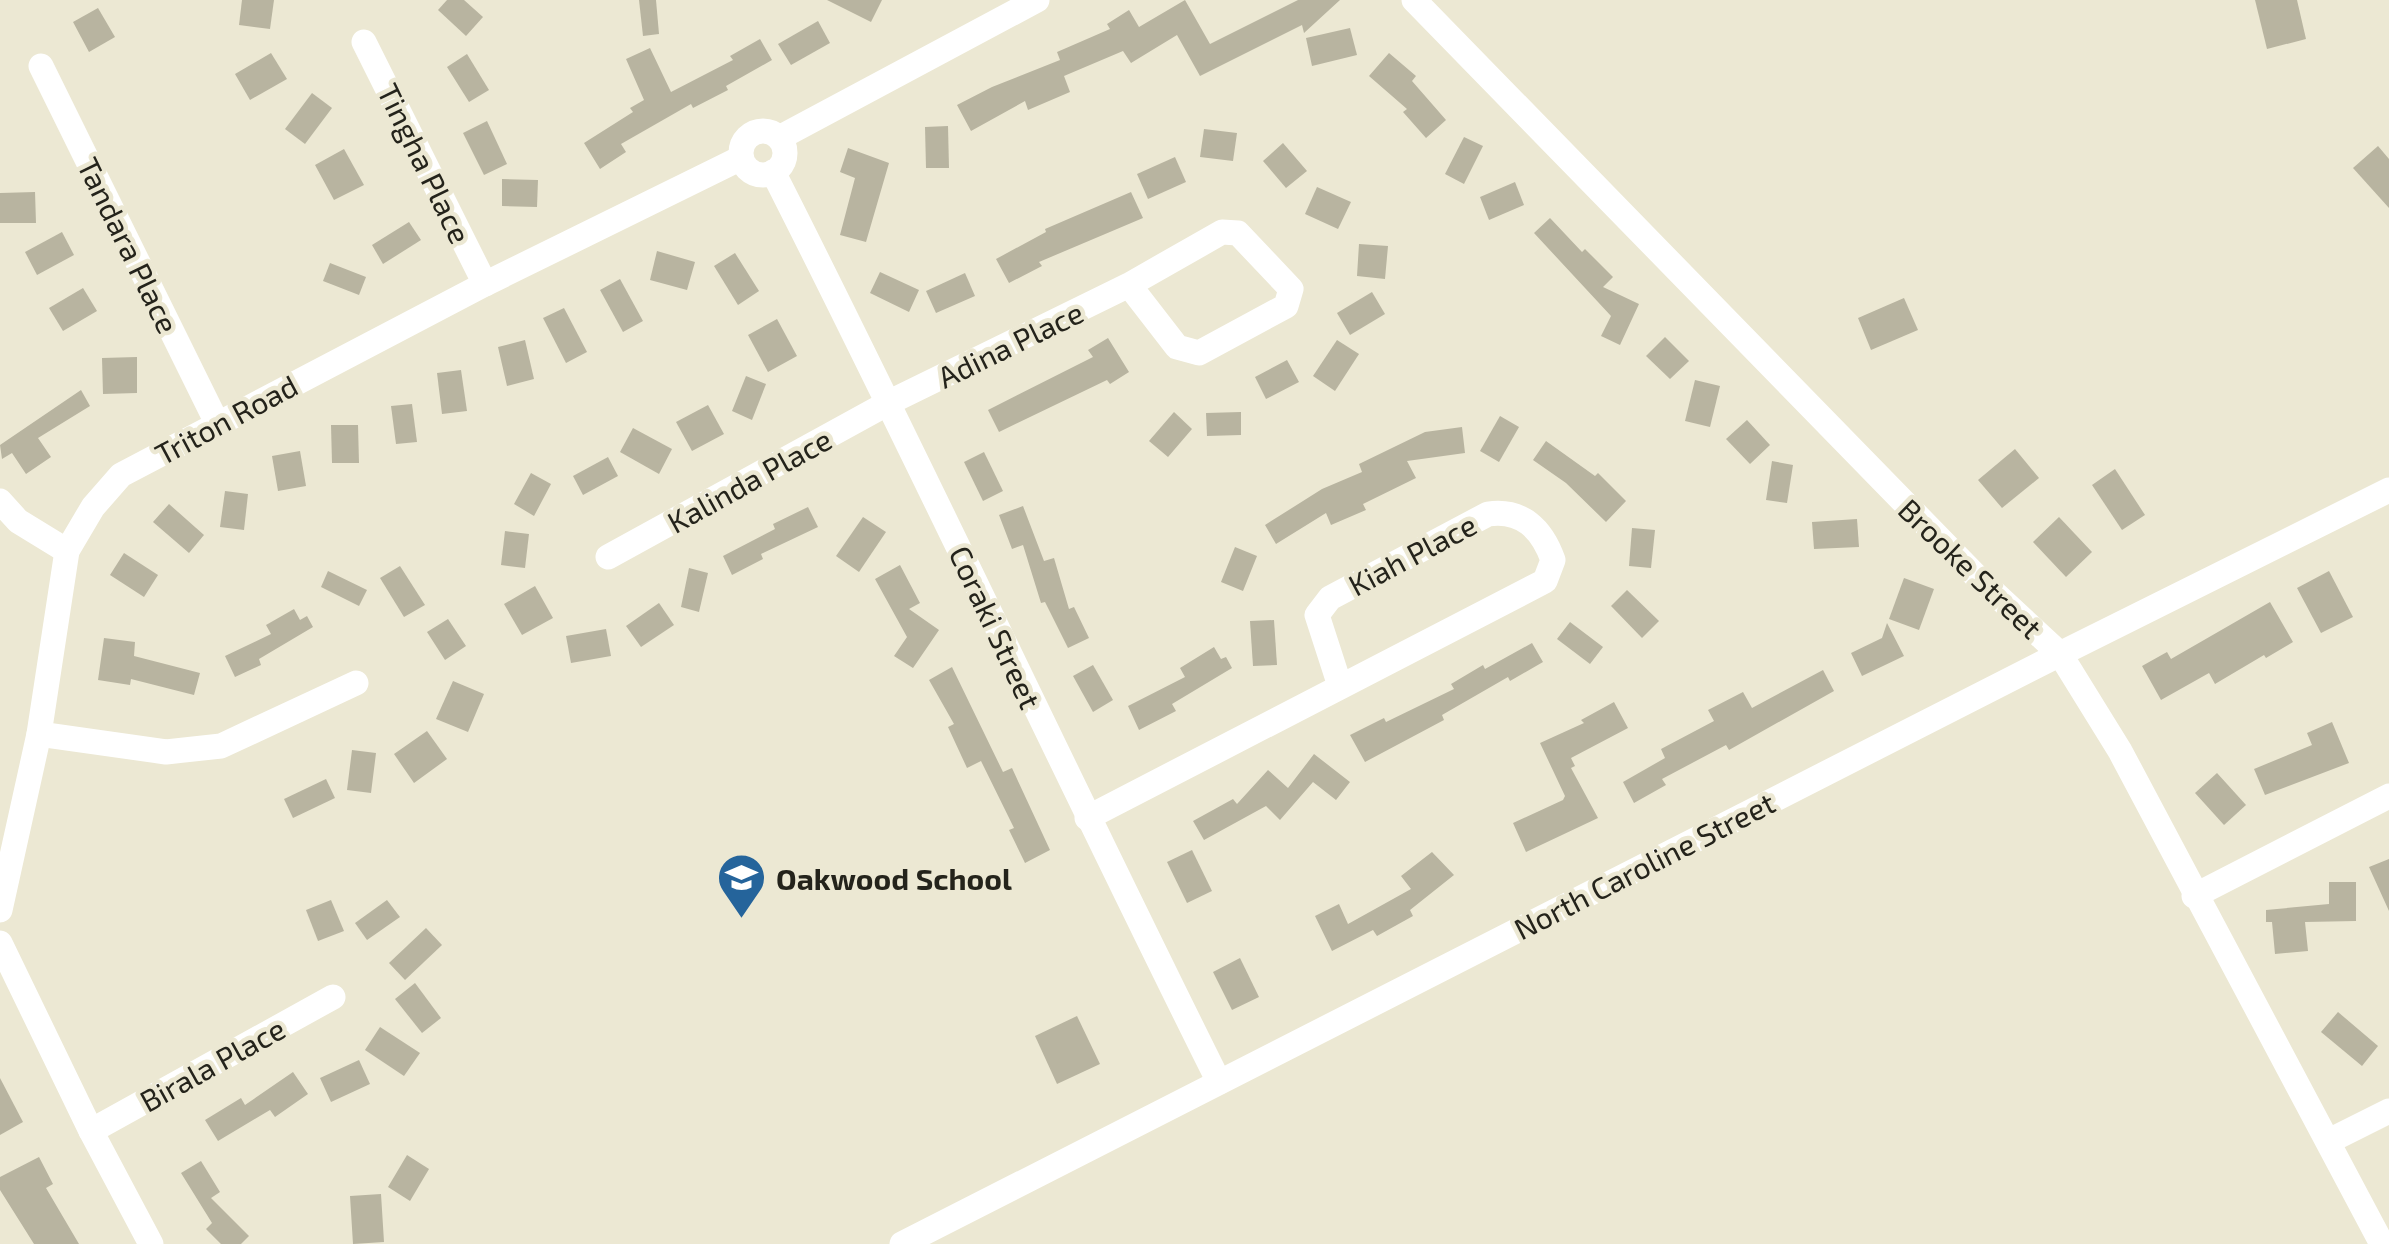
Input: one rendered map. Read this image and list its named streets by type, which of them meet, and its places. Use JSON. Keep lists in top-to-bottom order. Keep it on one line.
{"streets":{"street":["Tingha Place","Tandara Place","Adina Place","Triton Road","Kalinda Place","Kiah Place","Brooke Street","Coraki Street","North Caroline Street","Birala Place"]},"crossings":[["Tingha Place","Triton Road"],["Tandara Place","Triton Road"],["Adina Place","Kalinda Place"],["Adina Place","Coraki Street"],["Triton Road","Coraki Street"],["Kalinda Place","Coraki Street"],["Kiah Place","Coraki Street"],["Brooke Street","North Caroline Street"],["Coraki Street","North Caroline Street"]],"places":{"school or university":["Oakwood School"]}}
